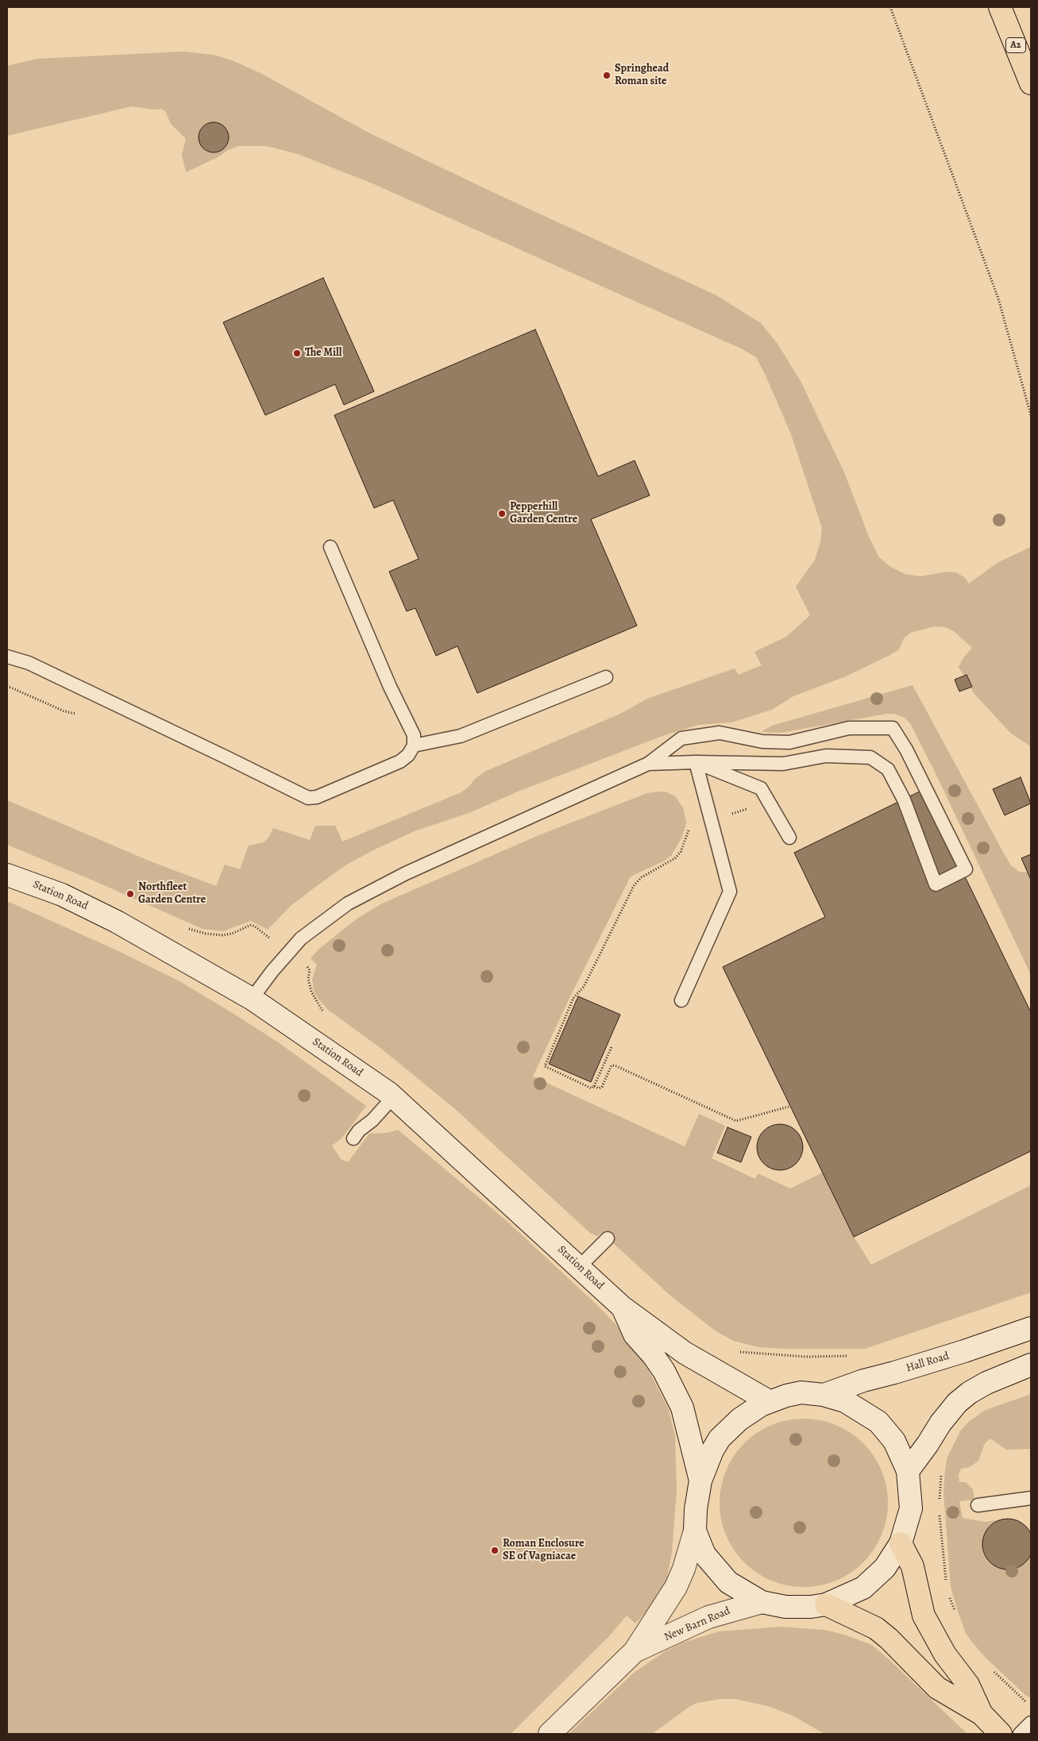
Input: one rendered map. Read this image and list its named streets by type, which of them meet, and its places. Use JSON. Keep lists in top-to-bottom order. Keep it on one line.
{"streets":{"highway":["A2"],"main road":["Station Road","Hall Road","New Barn Road"]},"places":["Springhead Roman site","The Mill","Pepperhill Garden Centre","Northfleet Garden Centre","Roman Enclosure SE of Vagniacae"]}
